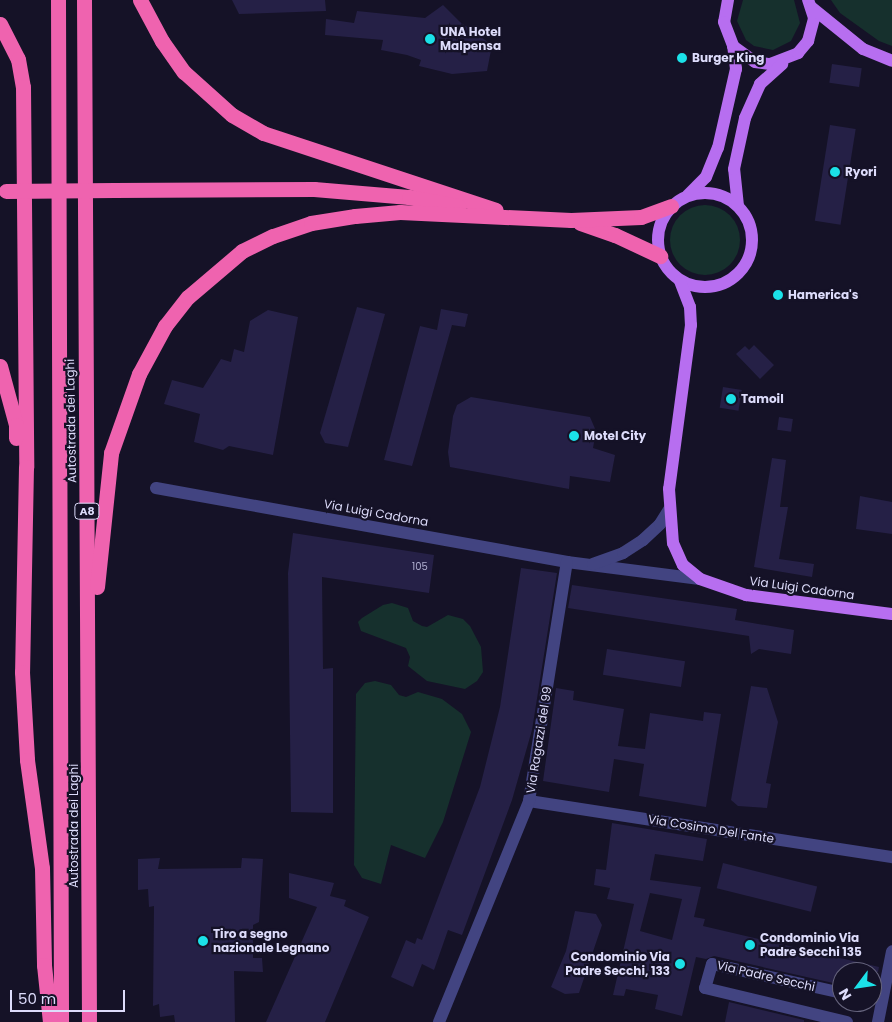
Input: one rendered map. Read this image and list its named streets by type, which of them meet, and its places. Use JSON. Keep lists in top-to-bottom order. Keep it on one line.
{"streets":{"highway":["Autostrada dei Laghi","A8"],"main road":["Via Luigi Cadorna"],"street":["Via Ragazzi del 99","Via Cosimo Del Fante","Via Padre Secchi"]},"crossings":[["Via Luigi Cadorna","Via Ragazzi del 99"],["Via Ragazzi del 99","Via Cosimo Del Fante"]],"places":["UNA Hotel Malpensa","Burger King","Ryori","Hamerica's","Tamoil","Motel City","Tiro a segno nazionale Legnano","Condominio Via Padre Secchi 135","Condominio Via Padre Secchi, 133"],"house_numbers":["105"],"scale_bar":"50 m","north":"bottom left"}
